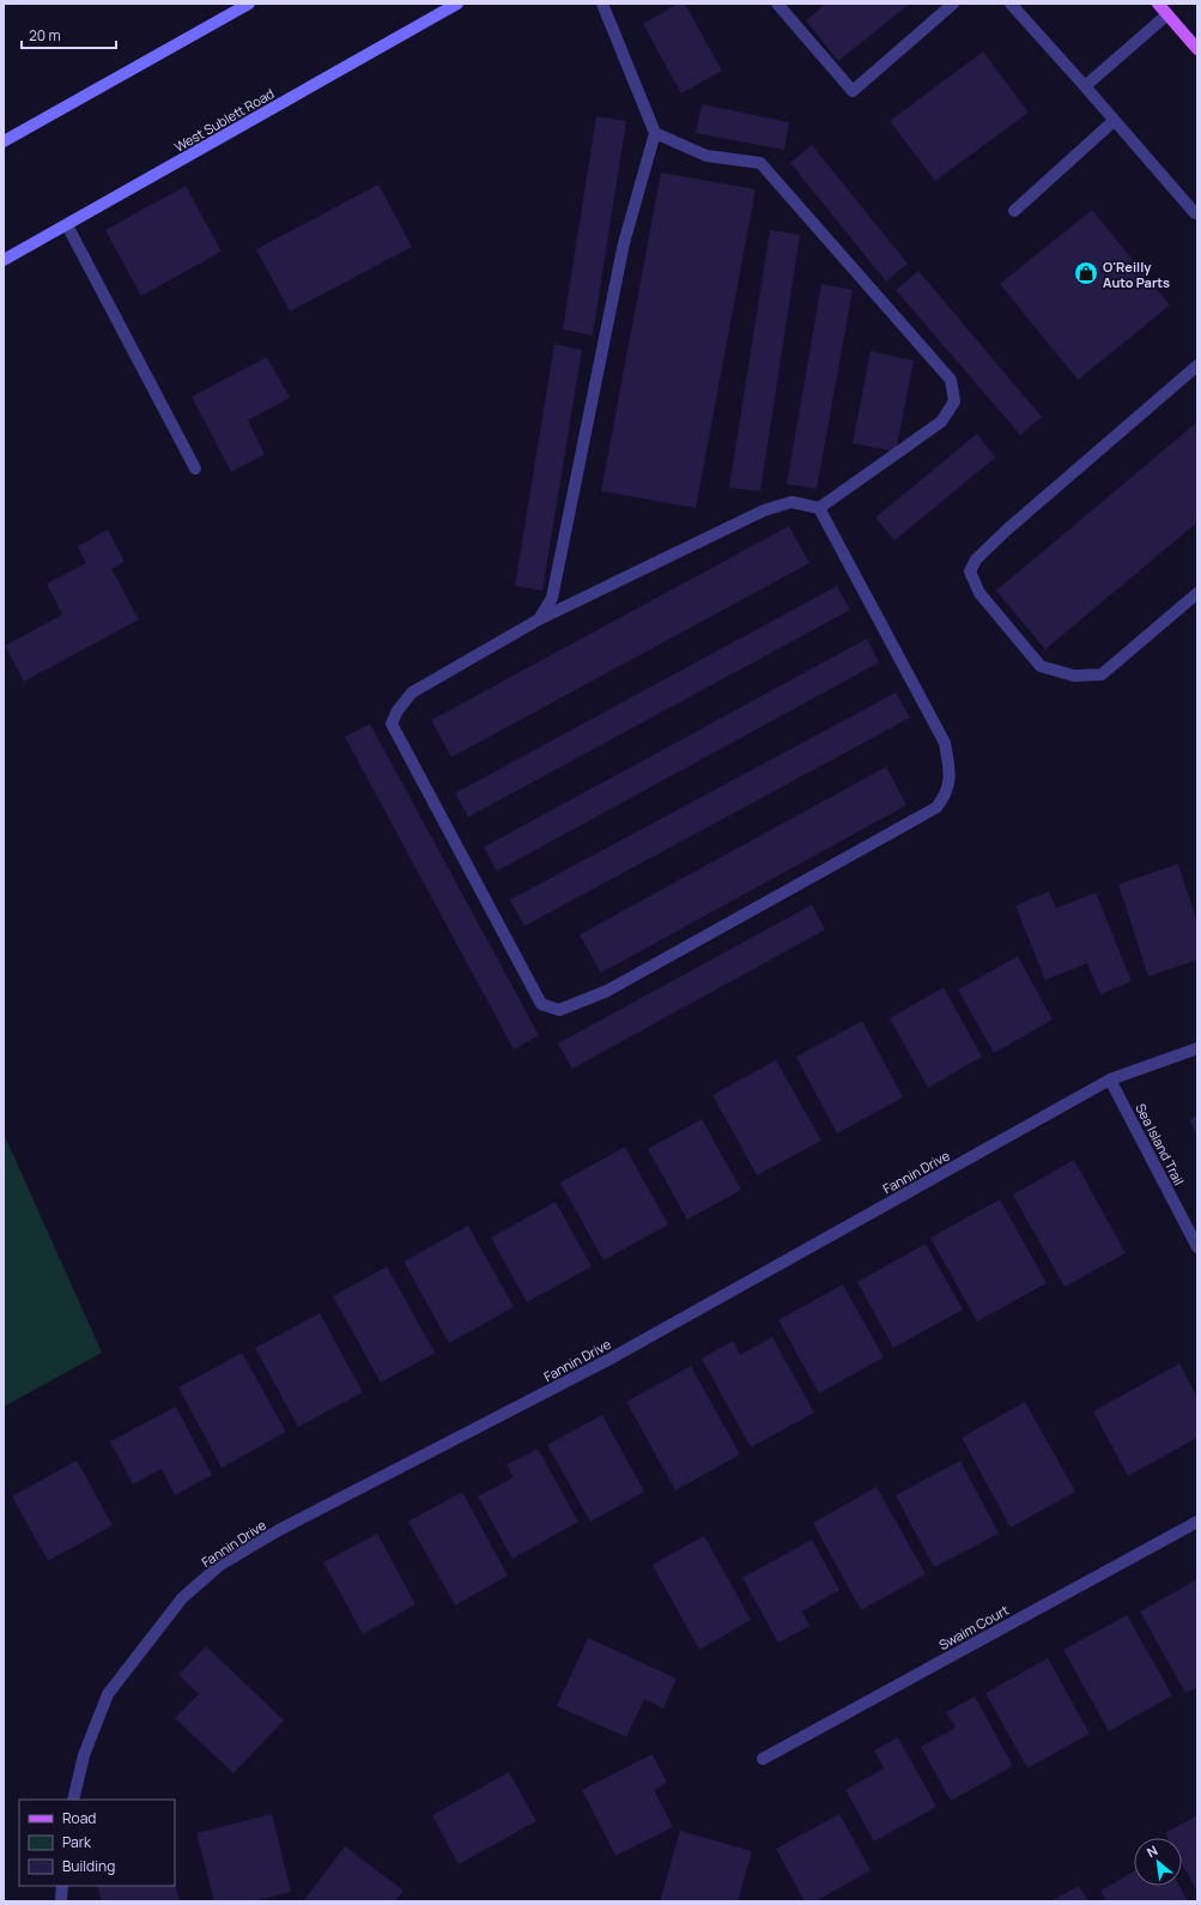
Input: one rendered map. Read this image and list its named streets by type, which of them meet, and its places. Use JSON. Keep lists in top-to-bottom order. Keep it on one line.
{"streets":{"main road":["West Sublett Road"],"street":["Sea Island Trail","Fannin Drive","Swaim Court"]},"crossings":[["Sea Island Trail","Fannin Drive"]],"places":{"shop":["O'Reilly Auto Parts"]},"legend":["Road","Park","Building"],"scale_bar":"20 m","north":"top left"}
